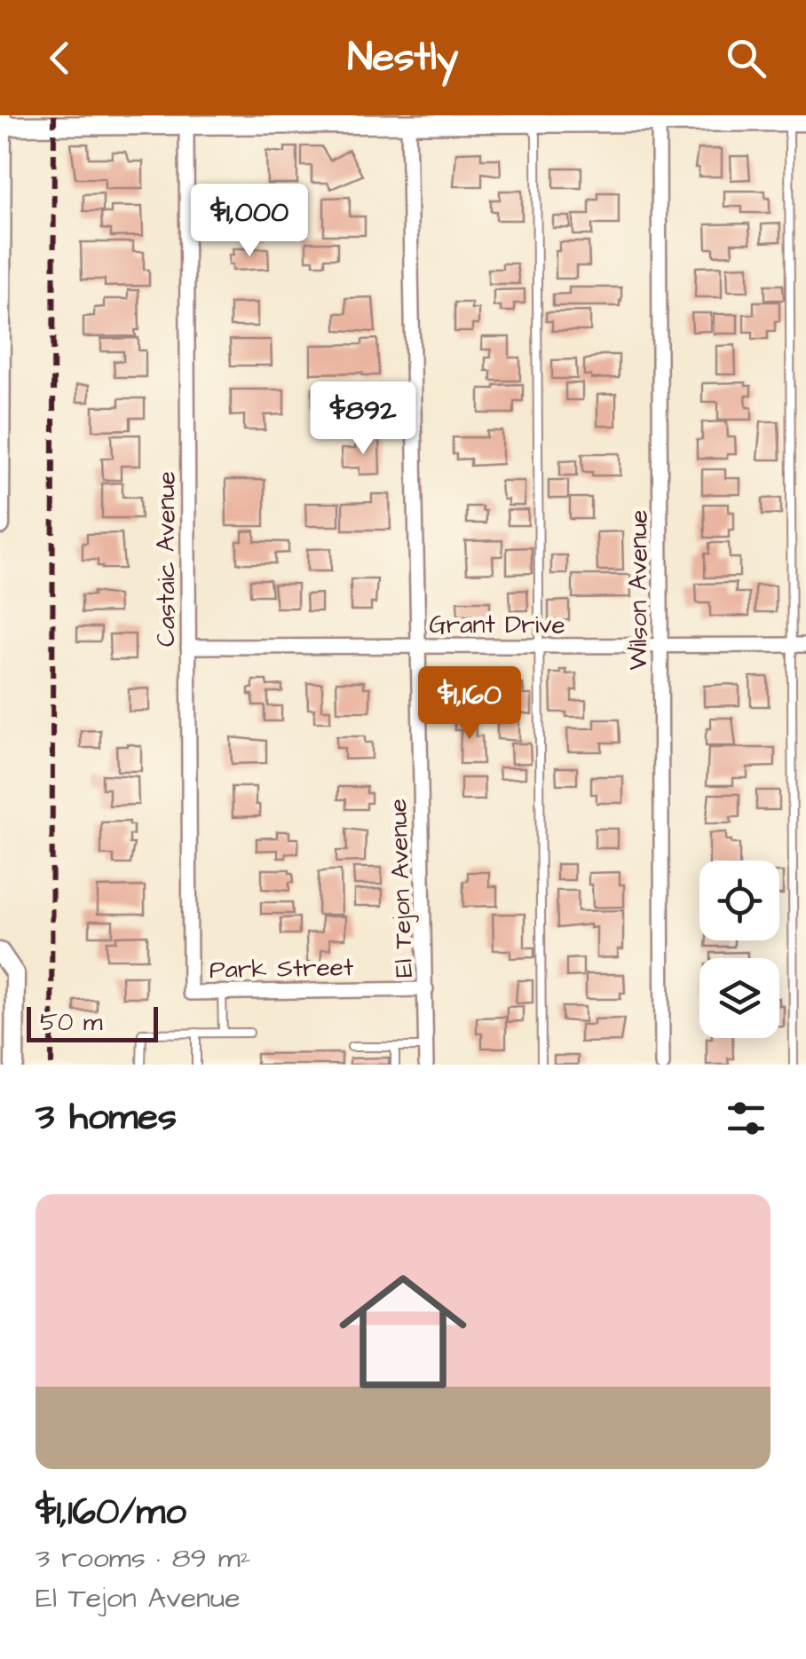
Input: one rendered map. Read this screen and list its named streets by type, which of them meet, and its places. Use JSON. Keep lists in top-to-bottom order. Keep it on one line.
{"streets":{"street":["Castaic Avenue","Wilson Avenue","Grant Drive","El Tejon Avenue","Park Street"]},"crossings":[["Castaic Avenue","Grant Drive"],["Castaic Avenue","Park Street"],["Wilson Avenue","Grant Drive"],["Grant Drive","El Tejon Avenue"],["El Tejon Avenue","Park Street"]],"scale_bar":"50 m","page":{"header":"Nestly","price":["$1,000","$892","$1,160"],"scale":"50 m","heading":"3 homes","list":[{"name":"$1,160/mo","note":"3 rooms · 89 m² · El Tejon Avenue"}]}}
